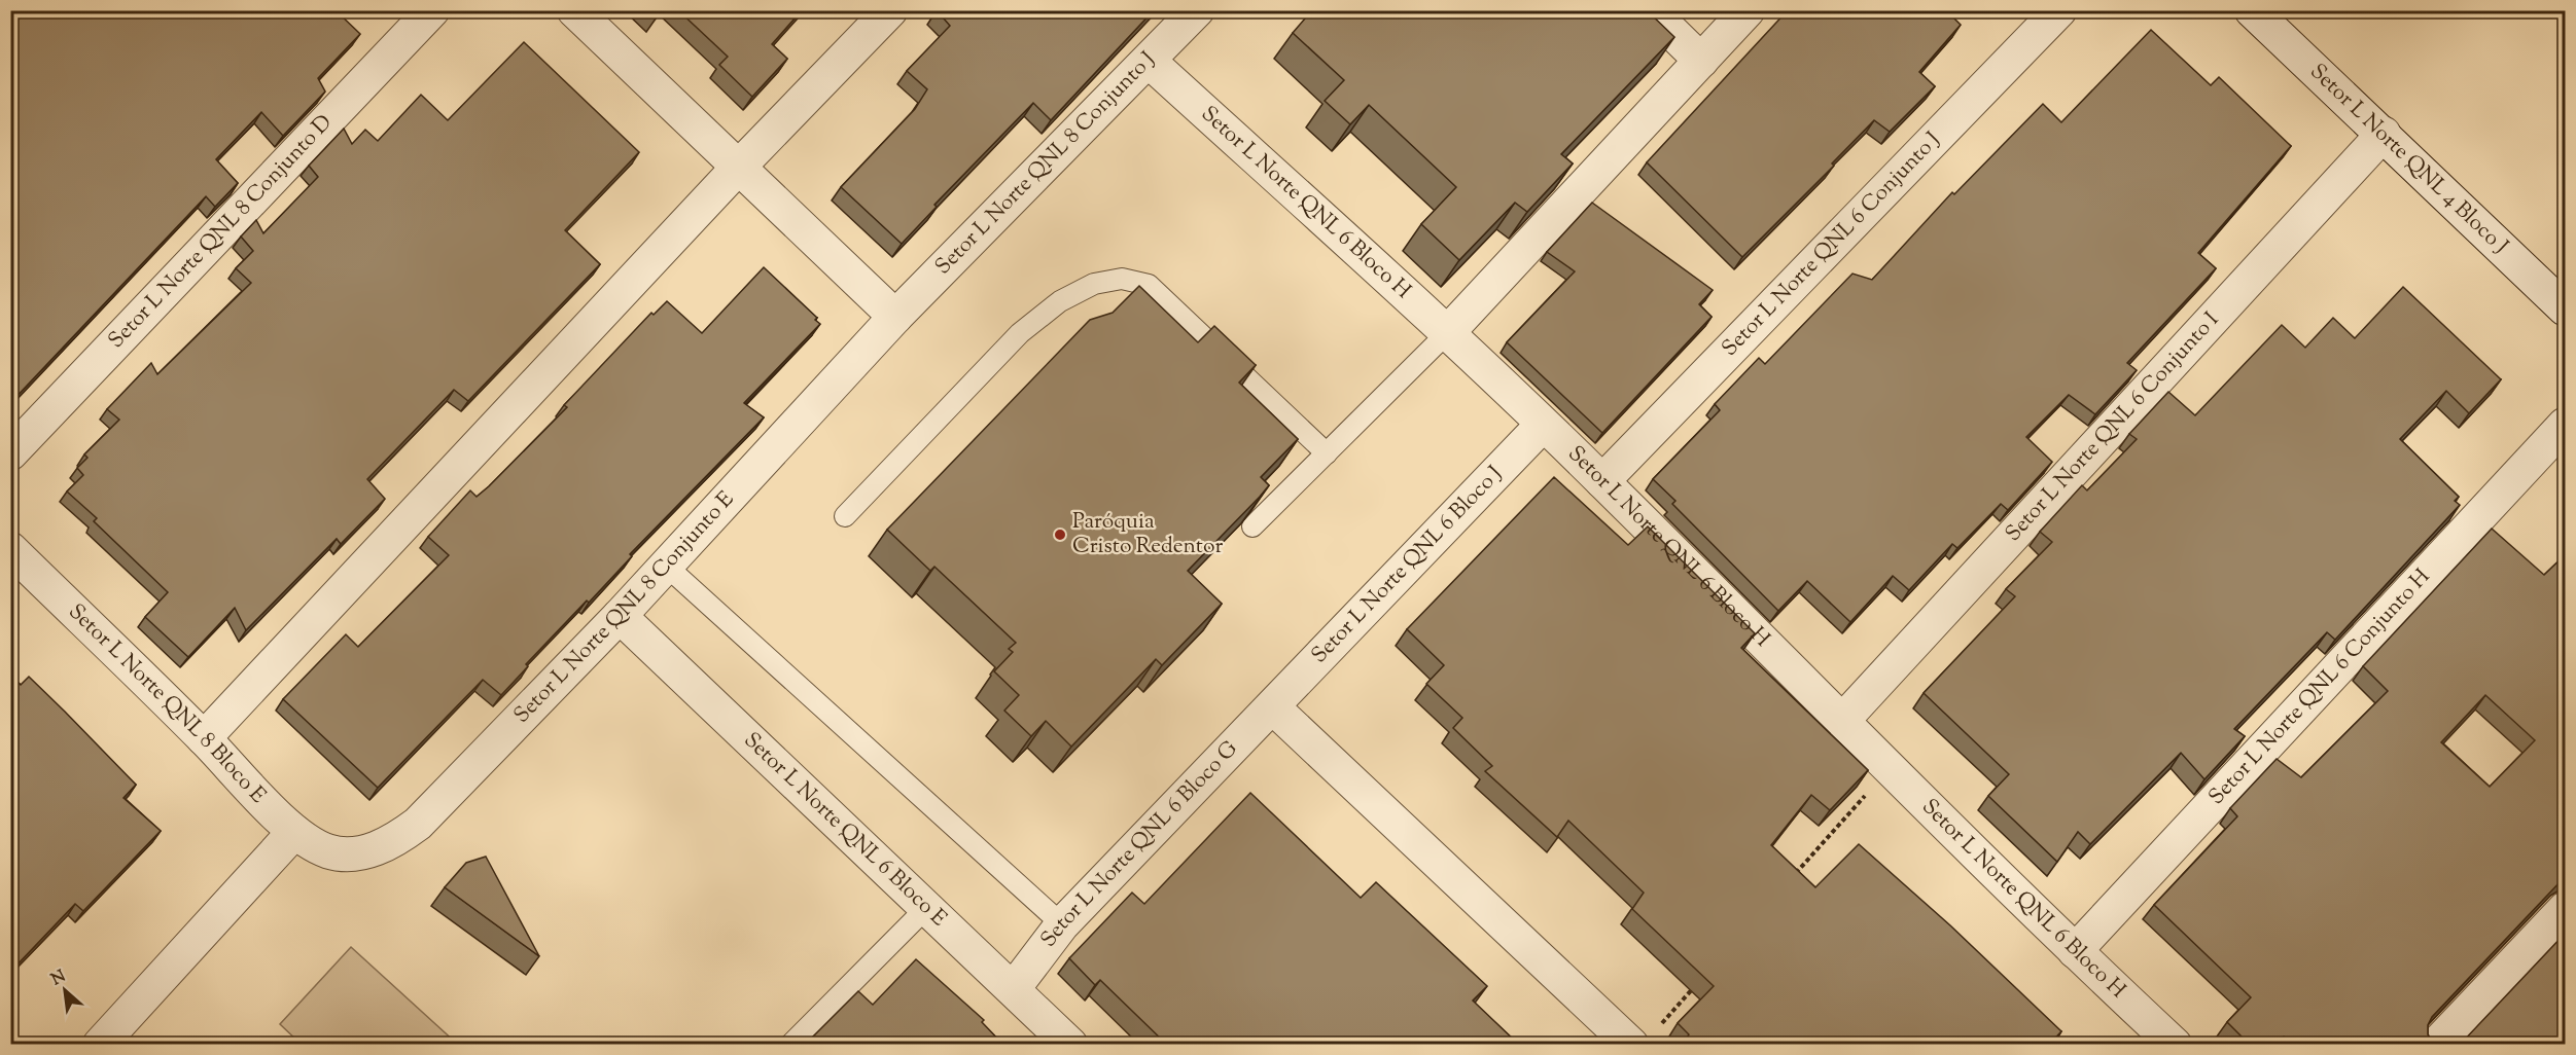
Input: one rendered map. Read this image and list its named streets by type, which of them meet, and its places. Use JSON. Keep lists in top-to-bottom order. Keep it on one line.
{"streets":{"street":["Setor L Norte QNL 4 Bloco J","Setor L Norte QNL 8 Conjunto J","Setor L Norte QNL 6 Bloco H","Setor L Norte QNL 8 Conjunto D","Setor L Norte QNL 6 Conjunto J","Setor L Norte QNL 6 Conjunto I","Setor L Norte QNL 6 Bloco J","Setor L Norte QNL 8 Conjunto E","Setor L Norte QNL 6 Conjunto H","Setor L Norte QNL 8 Bloco E","Setor L Norte QNL 6 Bloco E","Setor L Norte QNL 6 Bloco G"]},"crossings":[["Setor L Norte QNL 4 Bloco J","Setor L Norte QNL 6 Conjunto I"],["Setor L Norte QNL 8 Conjunto J","Setor L Norte QNL 6 Bloco H"],["Setor L Norte QNL 8 Conjunto J","Setor L Norte QNL 8 Conjunto E"],["Setor L Norte QNL 6 Bloco H","Setor L Norte QNL 6 Conjunto J"],["Setor L Norte QNL 6 Bloco H","Setor L Norte QNL 6 Conjunto I"],["Setor L Norte QNL 6 Bloco H","Setor L Norte QNL 6 Bloco J"],["Setor L Norte QNL 6 Bloco H","Setor L Norte QNL 6 Conjunto H"],["Setor L Norte QNL 6 Bloco J","Setor L Norte QNL 6 Bloco G"],["Setor L Norte QNL 8 Conjunto E","Setor L Norte QNL 8 Bloco E"],["Setor L Norte QNL 8 Conjunto E","Setor L Norte QNL 6 Bloco E"],["Setor L Norte QNL 6 Bloco E","Setor L Norte QNL 6 Bloco G"]],"places":["Paróquia Cristo Redentor"],"north":"top left"}
